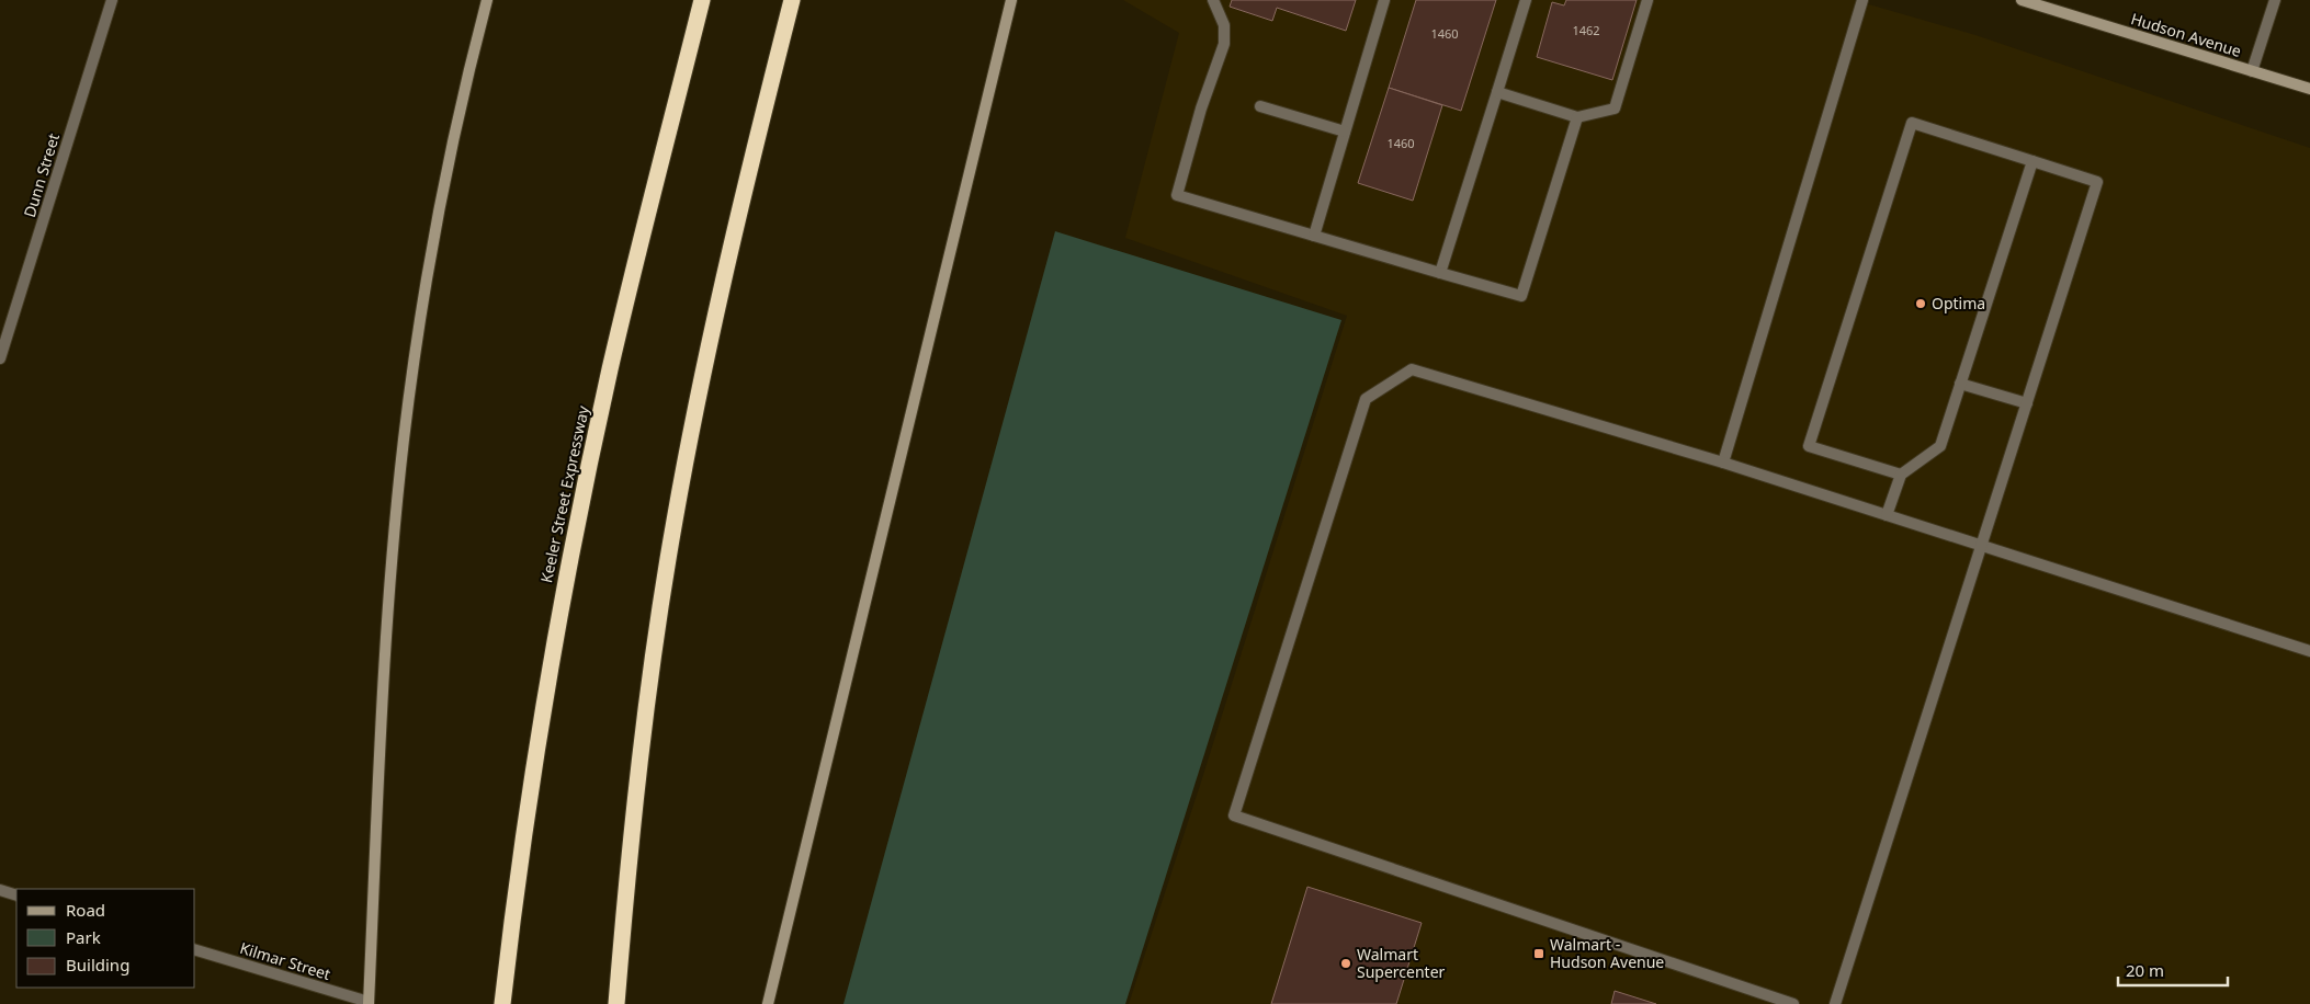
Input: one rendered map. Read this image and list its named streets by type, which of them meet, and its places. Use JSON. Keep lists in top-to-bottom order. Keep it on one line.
{"streets":{"highway":["Keeler Street Expressway"],"main road":["Hudson Avenue"],"street":["Dunn Street","Kilmar Street"]},"places":{"other":["Optima","Walmart Supercenter"],"transit":["Walmart - Hudson Avenue"]},"house_numbers":["1462","1460","1460"],"legend":["Road","Park","Building"],"scale_bar":"20 m"}
